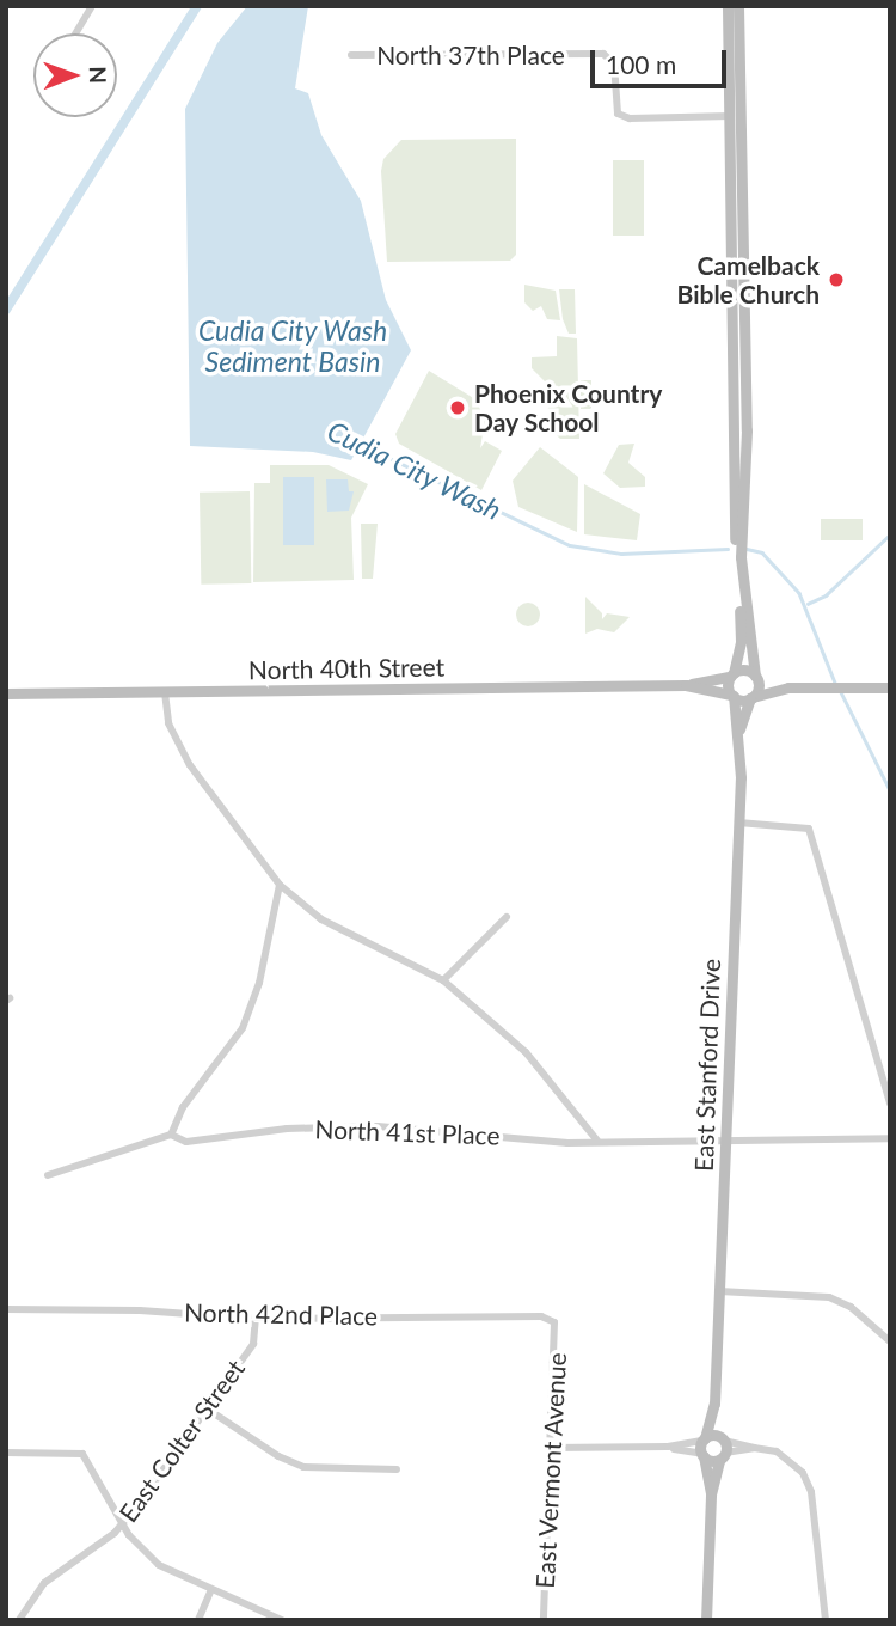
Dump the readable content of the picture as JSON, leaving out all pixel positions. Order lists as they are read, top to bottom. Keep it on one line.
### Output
{"streets":{"street":["North 37th Place","North 40th Street","East Stanford Drive","North 41st Place","North 42nd Place","East Colter Street","East Vermont Avenue"]},"crossings":[["North 40th Street","East Stanford Drive"],["East Stanford Drive","North 41st Place"],["North 42nd Place","East Colter Street"],["North 42nd Place","East Vermont Avenue"]],"water":["Cudia City Wash Sediment Basin","Cudia City Wash"],"places":["Camelback Bible Church","Phoenix Country Day School"],"scale_bar":"100 m","north":"right"}
